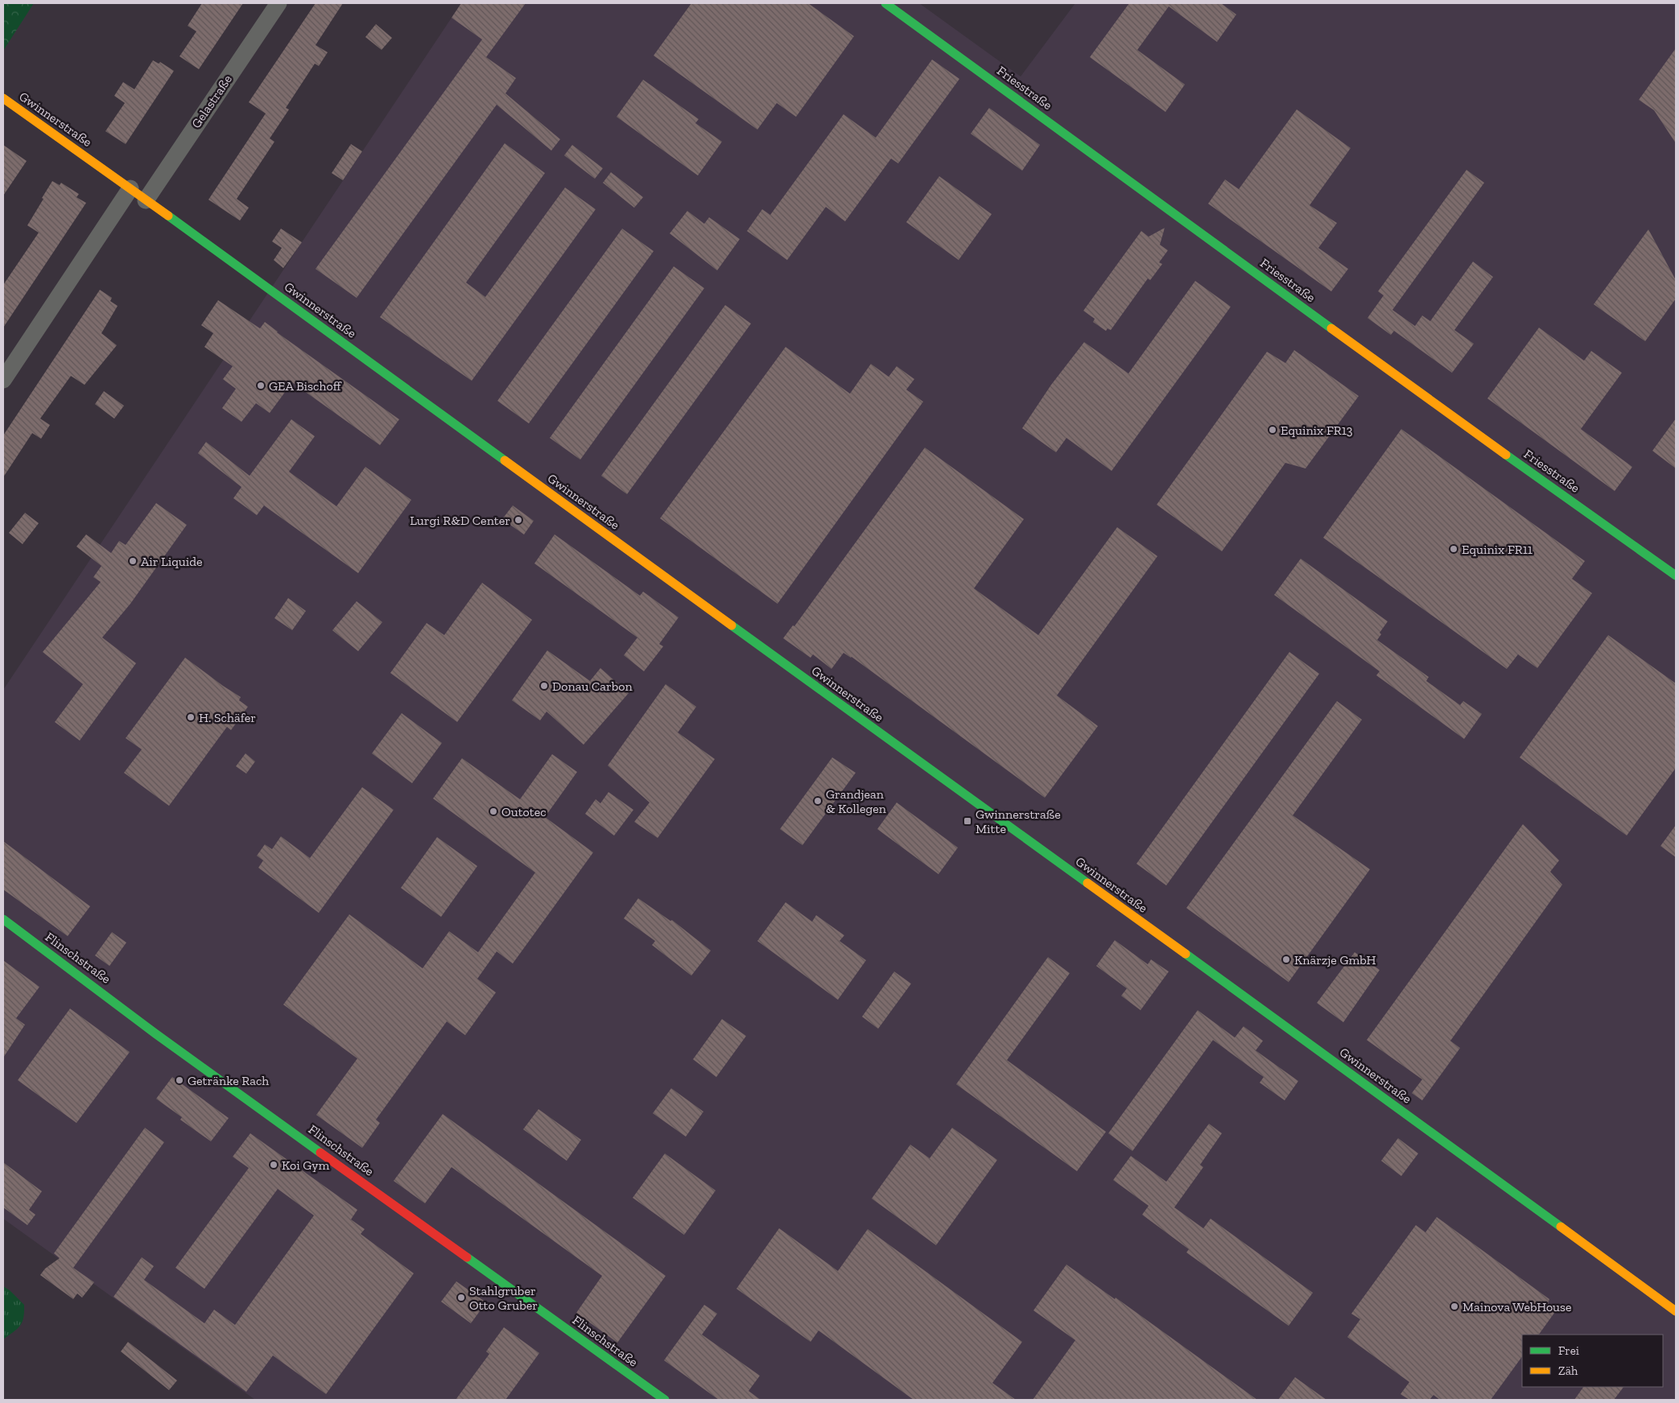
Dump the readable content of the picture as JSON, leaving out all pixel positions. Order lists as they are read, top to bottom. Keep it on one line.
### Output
{"streets":{"street":["Friesstraße","Gelastraße","Gwinnerstraße","Flinschstraße"]},"crossings":[["Gelastraße","Gwinnerstraße"]],"places":{"other":["GEA Bischoff","Equinix FR13","Lurgi R&D Center","Equinix FR11","Air Liquide","Donau Carbon","H. Schäfer","Grandjean & Kollegen","Outotec","Knärzje GmbH","Getränke Rach","Koi Gym","Stahlgruber Otto Gruber","Mainova WebHouse"],"transit":["Gwinnerstraße Mitte"]},"legend":["Frei","Zäh"]}
